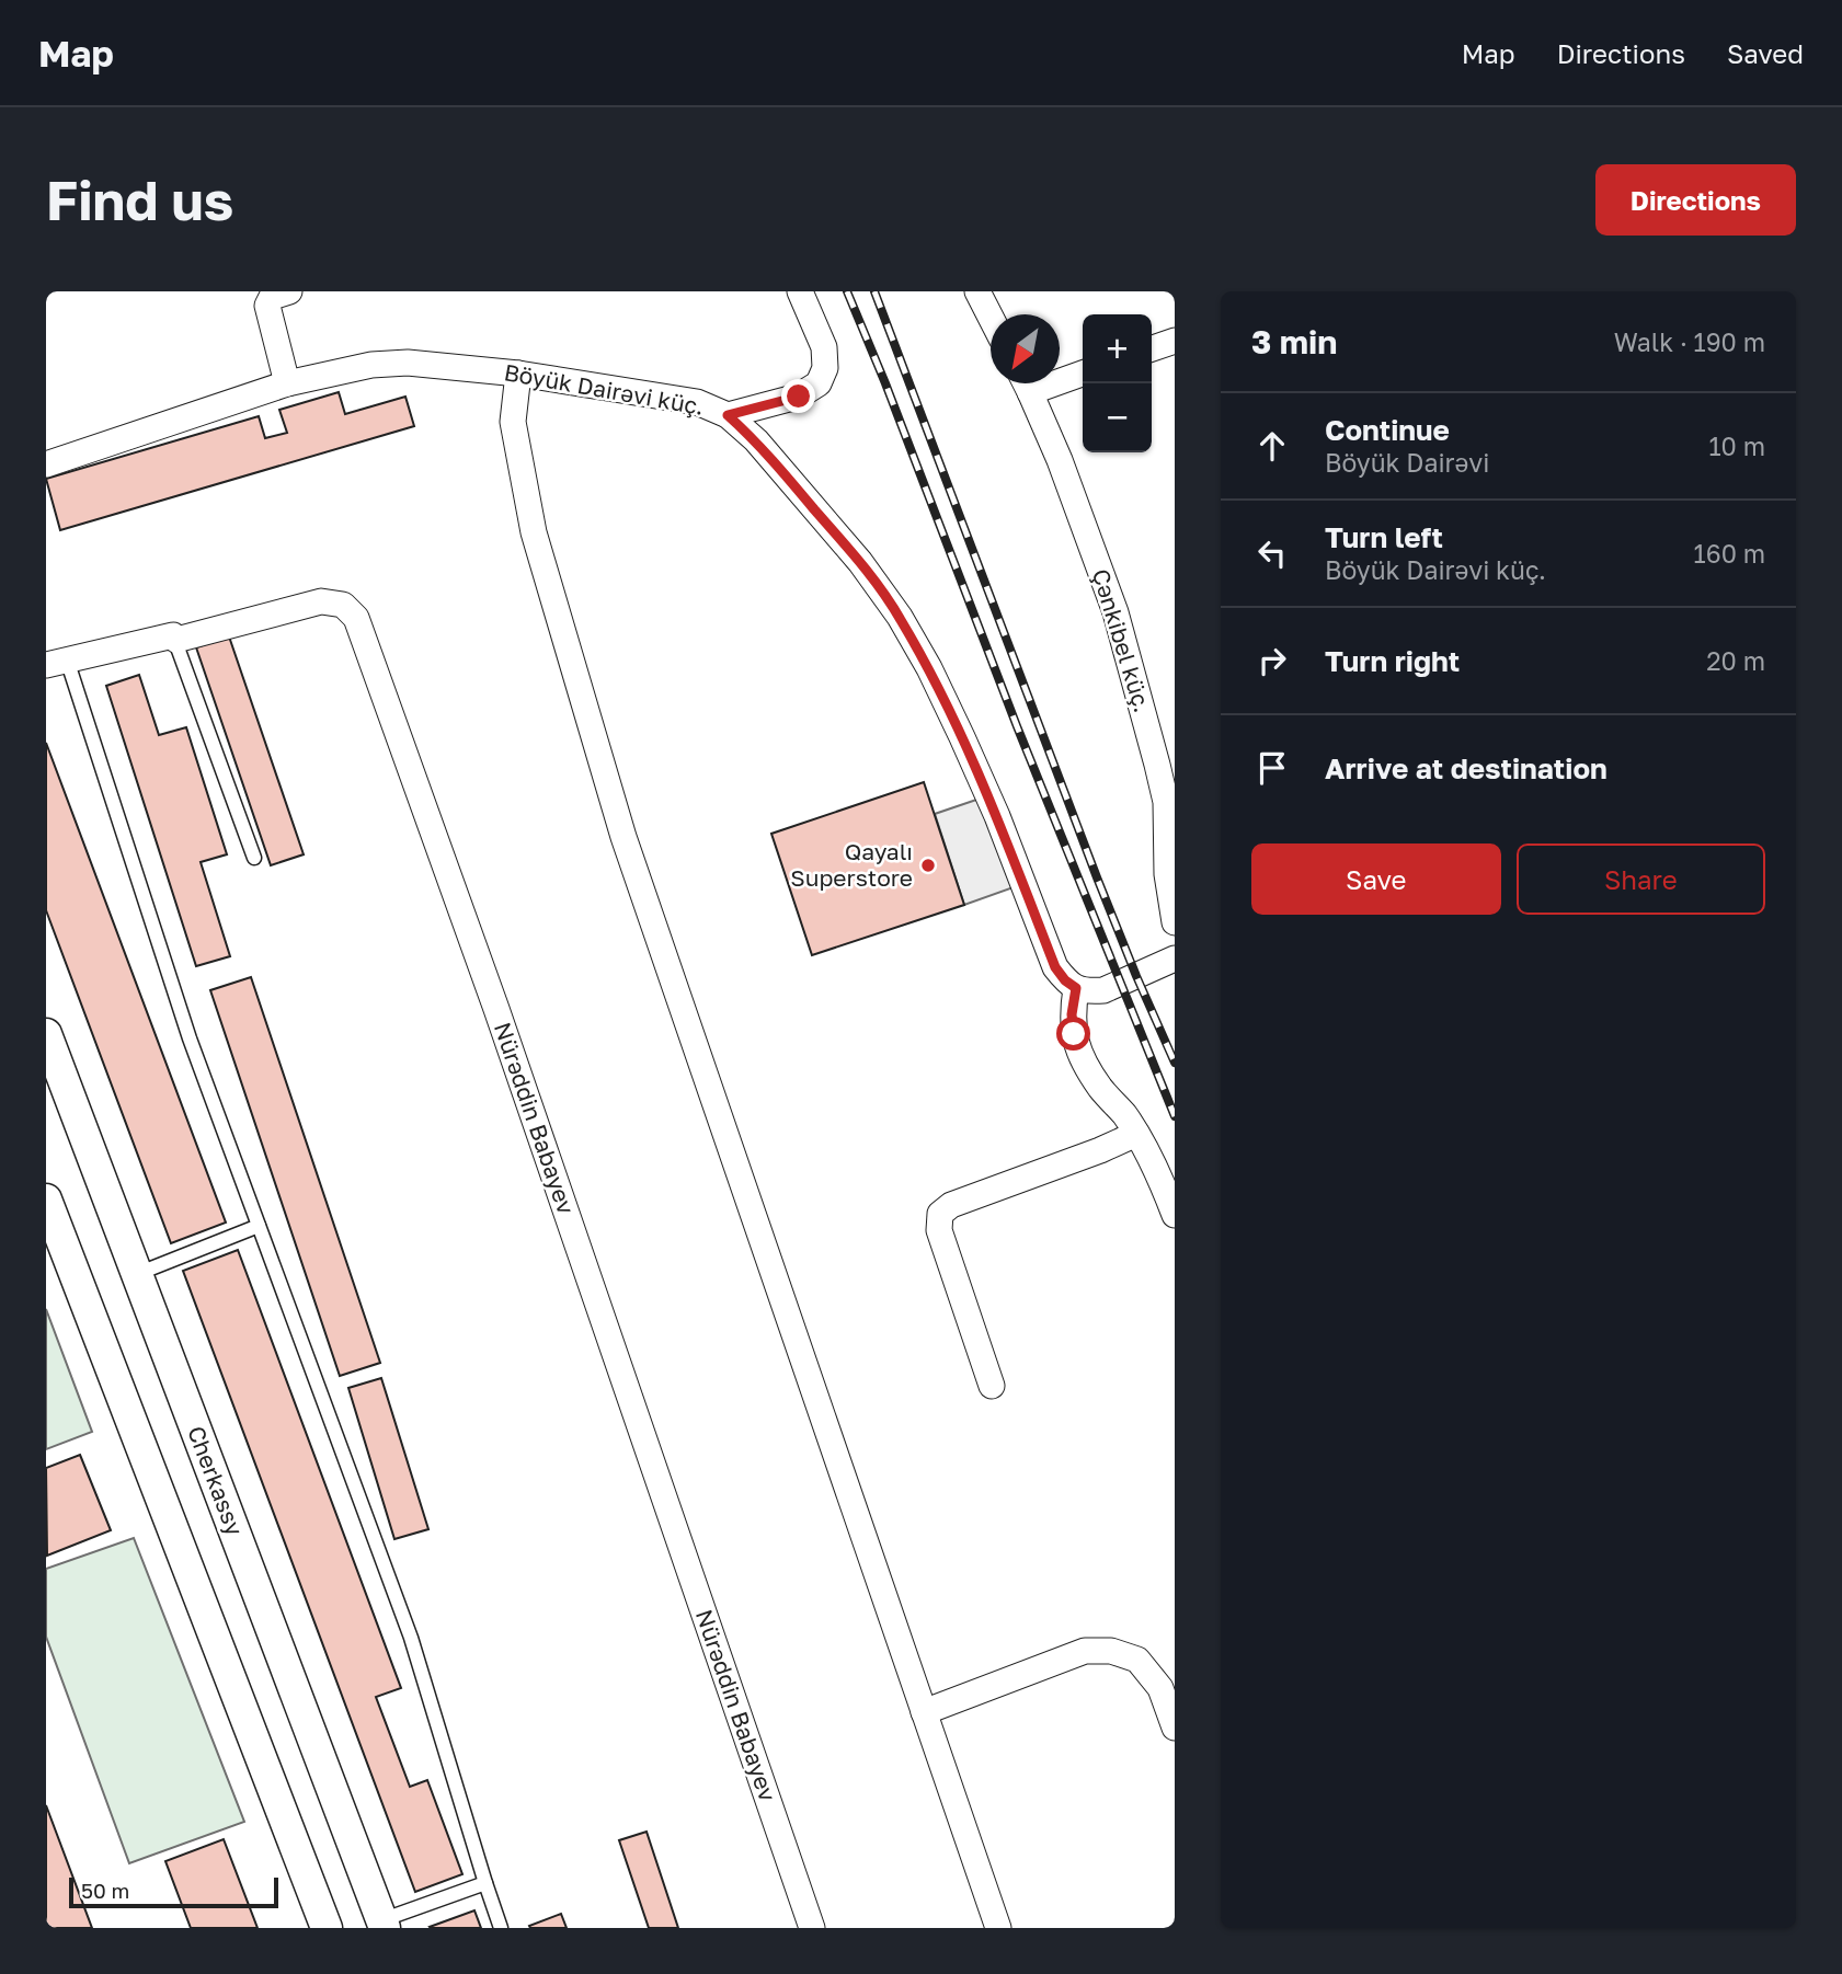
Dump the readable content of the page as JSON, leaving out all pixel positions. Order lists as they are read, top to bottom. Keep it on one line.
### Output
{"streets":{"street":["Böyük Dairəvi küç.","Çənkibel küç.","Nürəddin Babayev","Cherkassy"]},"places":["Qayalı Superstore"],"scale_bar":"50 m","north":"bottom left","page":{"header":"Map","nav":["Map","Directions","Saved"],"buttons":["Directions",["Save","Share"]],"title":"Find us","heading":["3 min","Walk · 190 m"],"map_buttons":["+","−"],"list":[["Continue","Böyük Dairəvi","10 m"],["Turn left","Böyük Dairəvi küç.","160 m"],["Turn right","20 m"],"Arrive at destination"],"scale":"50 m"}}
